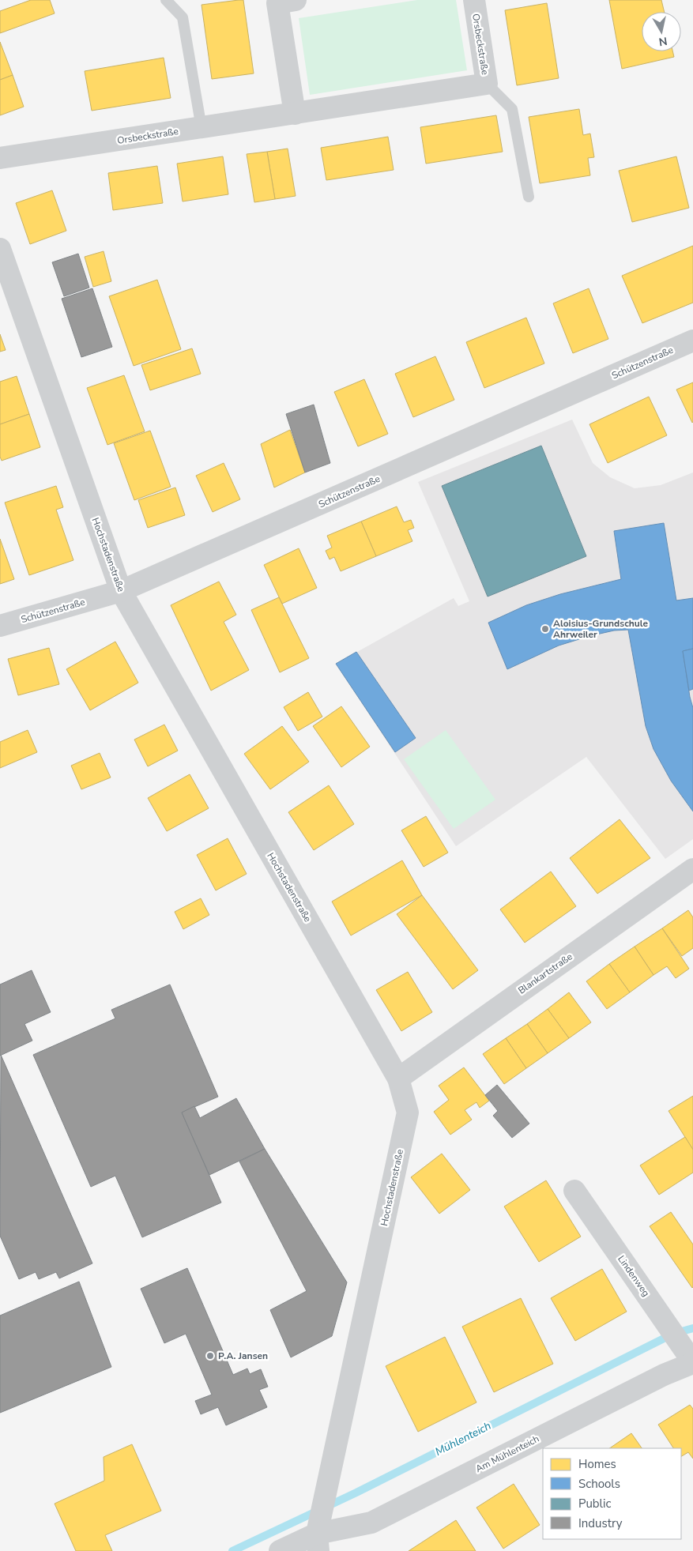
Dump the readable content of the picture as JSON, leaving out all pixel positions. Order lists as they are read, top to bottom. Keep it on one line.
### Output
{"streets":{"street":["Orsbeckstraße","Schützenstraße","Hochstadenstraße","Blankartstraße","Lindenweg","Am Mühlenteich"]},"crossings":[["Schützenstraße","Hochstadenstraße"],["Hochstadenstraße","Blankartstraße"],["Hochstadenstraße","Am Mühlenteich"],["Lindenweg","Am Mühlenteich"]],"water":["Mühlenteich"],"places":["Aloisius-Grundschule Ahrweiler","P.A. Jansen"],"legend":["Homes","Schools","Public","Industry"],"north":"bottom"}
